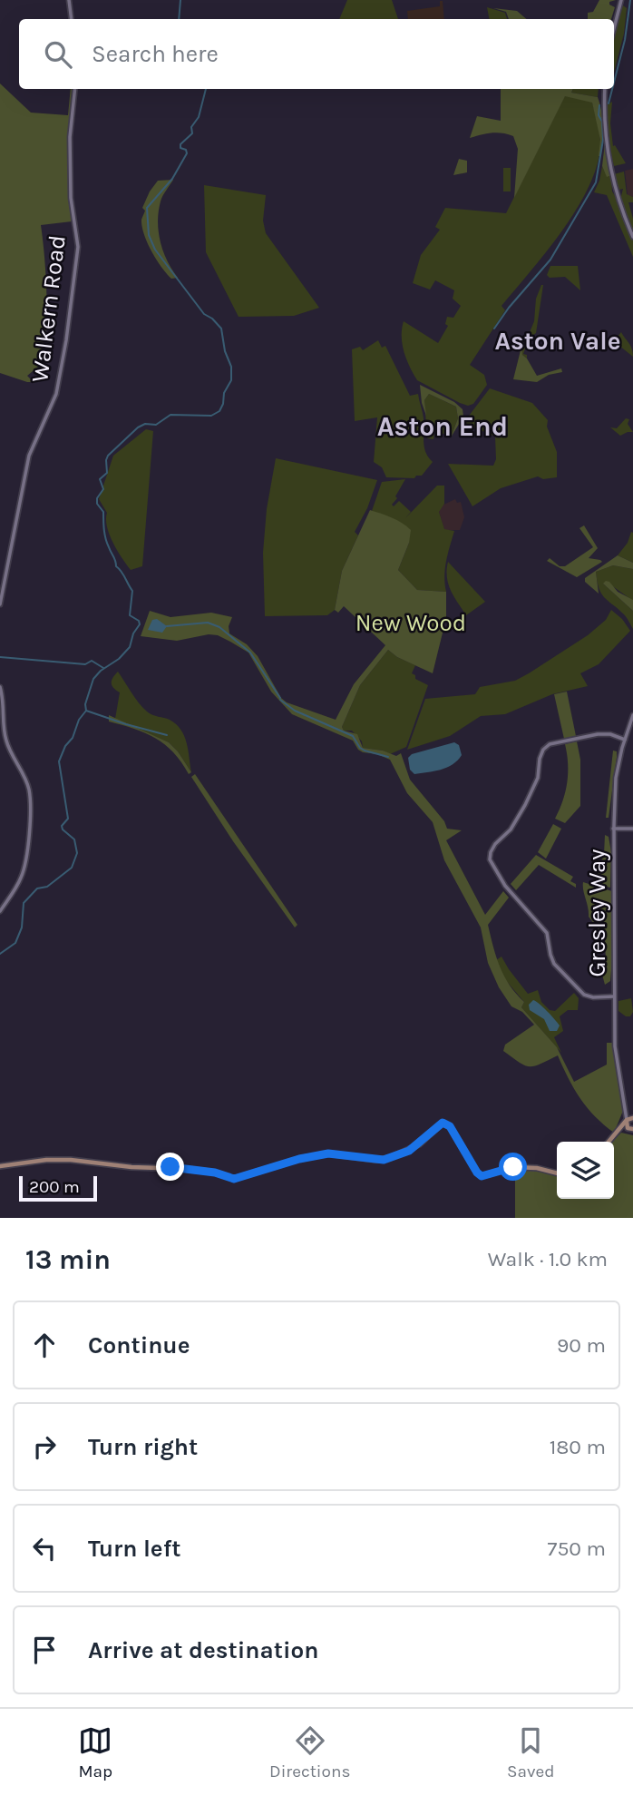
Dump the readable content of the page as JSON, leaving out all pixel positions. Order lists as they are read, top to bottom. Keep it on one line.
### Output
{"streets":{"street":["Walkern Road","Gresley Way"]},"districts":["Aston Vale","Aston End"],"parks":["New Wood"],"scale_bar":"200 m","page":{"search":"Search here","scale":"200 m","heading":["13 min","Walk · 1.0 km"],"list":[["Continue","90 m"],["Turn right","180 m"],["Turn left","750 m"],"Arrive at destination"],"nav":["Map","Directions","Saved"]}}
